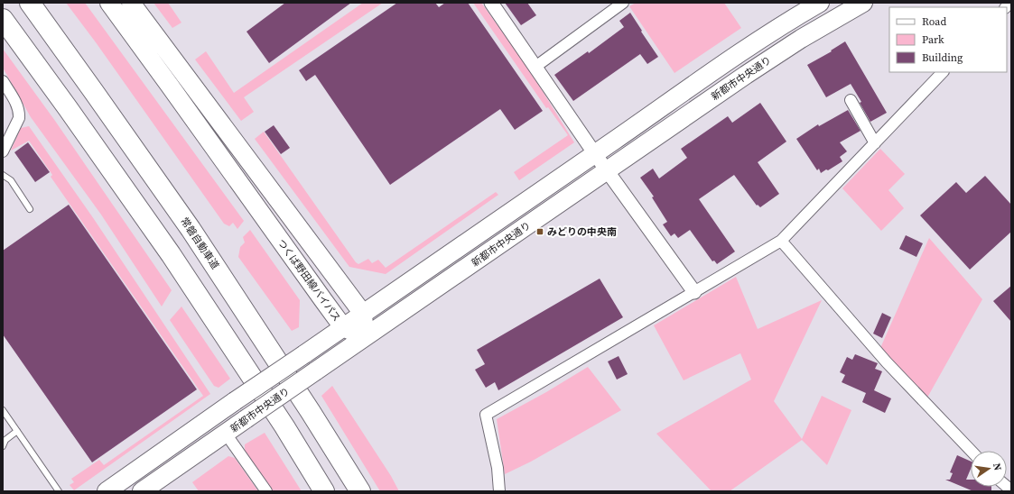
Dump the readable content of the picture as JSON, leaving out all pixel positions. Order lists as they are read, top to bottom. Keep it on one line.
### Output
{"streets":{"highway":["常磐自動車道"],"main road":["新都市中央通り","つくば野田線バイパス"]},"crossings":[["新都市中央通り","つくば野田線バイパス"]],"places":{"transit":["みどりの中央南"]},"legend":["Road","Park","Building"],"north":"right"}
